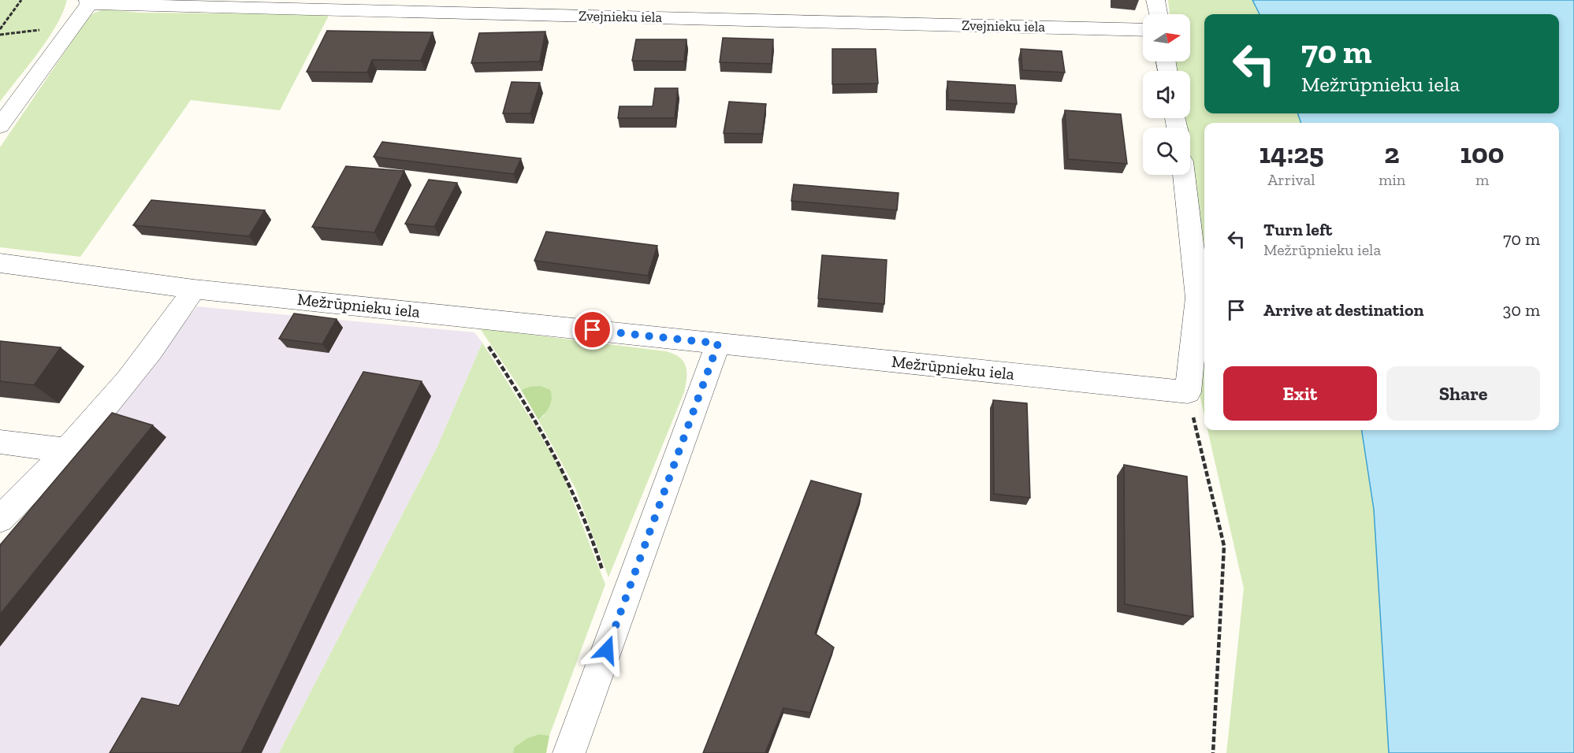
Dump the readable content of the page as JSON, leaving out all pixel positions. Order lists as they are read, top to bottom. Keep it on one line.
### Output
{"streets":{"street":["Zvejnieku iela","Mežrūpnieku iela"]},"north":"right","page":{"turn":["70 m","Mežrūpnieku iela"],"eta":["14:25","Arrival","2","min","100","m"],"list":[{"name":"Turn left","note":"Mežrūpnieku iela","value":"70 m"},{"name":"Arrive at destination","value":"30 m"}],"buttons":["Exit","Share"]}}
